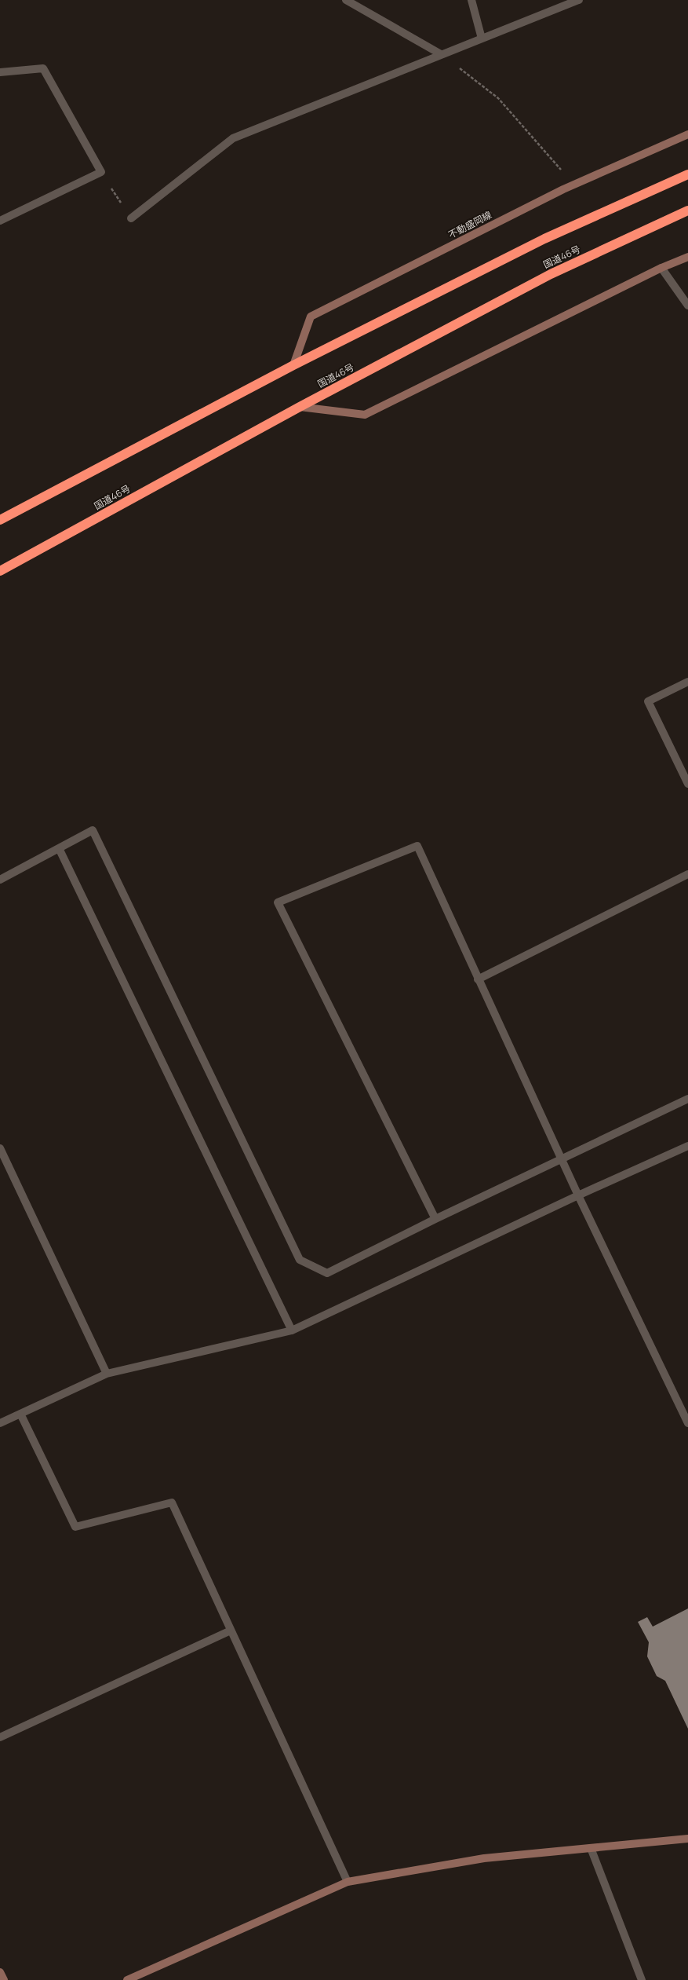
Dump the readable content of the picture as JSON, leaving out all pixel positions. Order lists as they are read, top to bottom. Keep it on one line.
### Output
{"streets":{"highway":["国道46号"],"main road":["不動盛岡線"]}}
